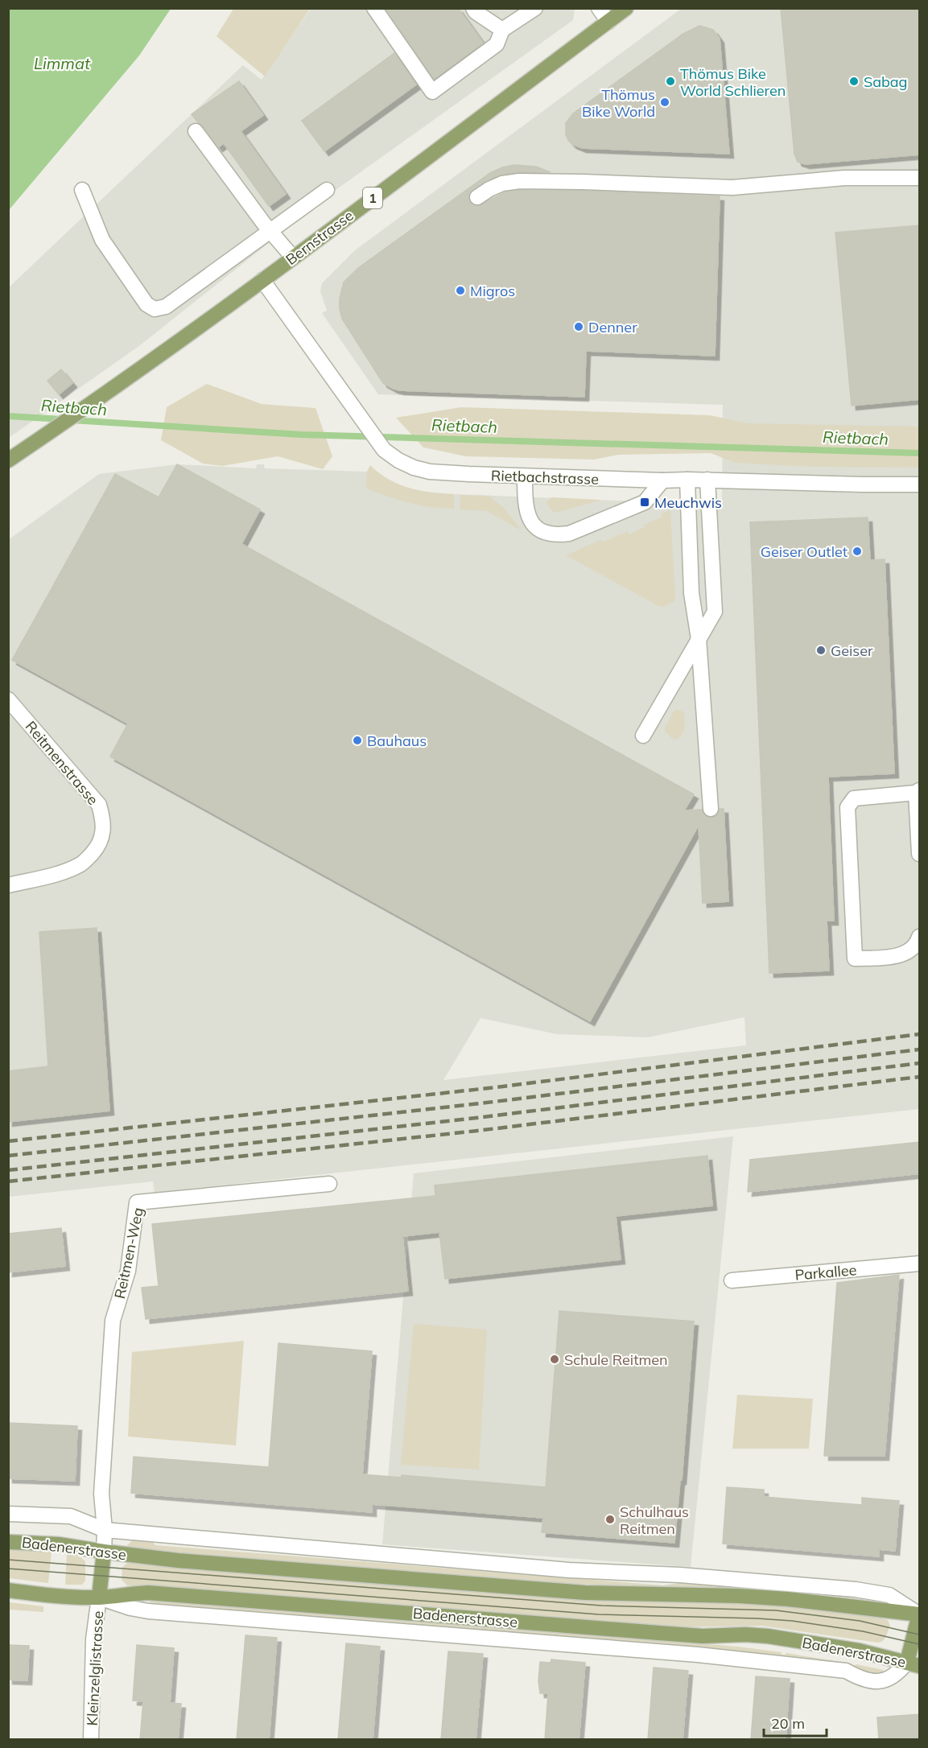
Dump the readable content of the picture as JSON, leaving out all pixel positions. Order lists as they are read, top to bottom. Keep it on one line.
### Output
{"streets":{"main road":["1","Bernstrasse","Badenerstrasse"],"street":["Rietbachstrasse","Reitmenstrasse","Reitmen-Weg","Parkallee","Kleinzelglistrasse"]},"crossings":[["Bernstrasse","Rietbachstrasse"],["Reitmen-Weg","Badenerstrasse"],["Badenerstrasse","Kleinzelglistrasse"]],"water":["Limmat","Rietbach"],"places":{"other":["Thömus Bike World Schlieren","Sabag","Thömus Bike World","Migros","Denner","Geiser Outlet","Geiser","Bauhaus","Schule Reitmen","Schulhaus Reitmen"],"transit":["Meuchwis"]},"scale_bar":"20 m"}
